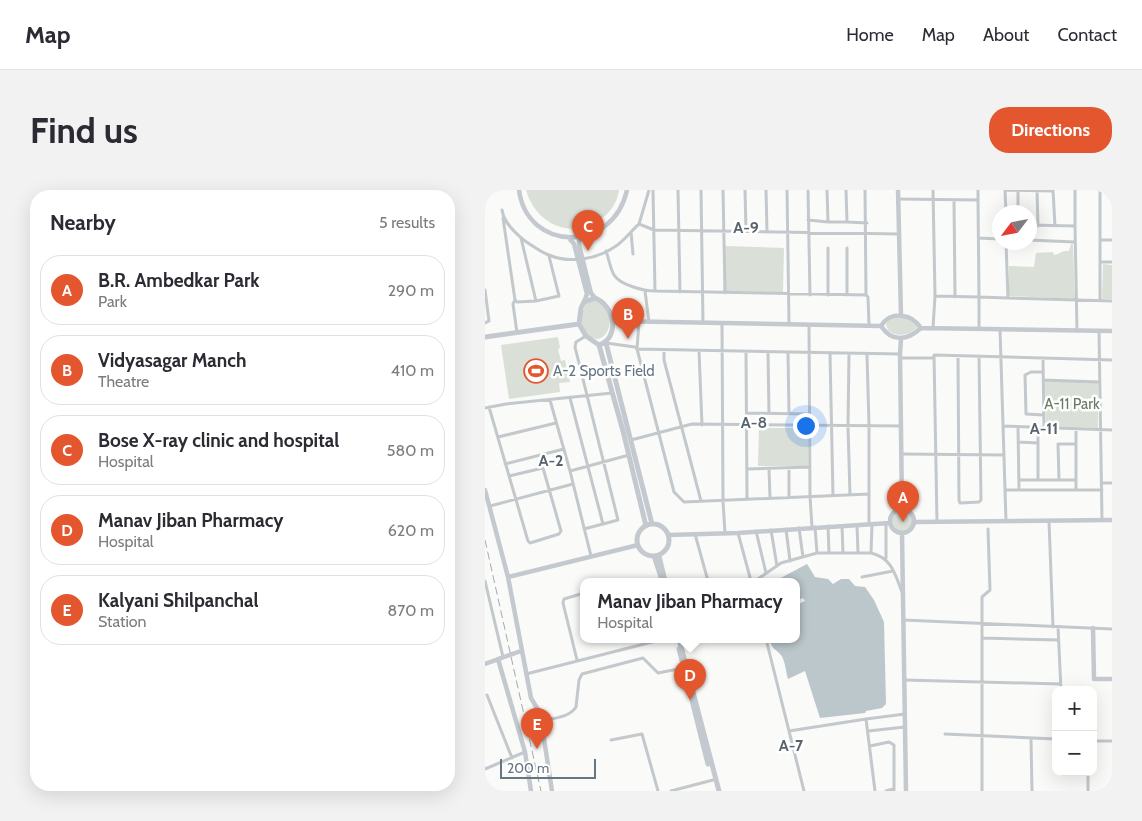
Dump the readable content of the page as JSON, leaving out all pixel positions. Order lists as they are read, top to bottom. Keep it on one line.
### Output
{"districts":["A-9","A-8","A-11","A-2","A-7"],"parks":["A-11 Park"],"places":{"sports":["A-2 Sports Field"]},"scale_bar":"200 m","north":"bottom left","page":{"header":"Map","nav":["Home","Map","About","Contact"],"buttons":"Directions","title":"Find us","heading":["Nearby","5 results"],"pins":["C","B","A","D","E"],"list":[{"mark":"A","name":"B.R. Ambedkar Park","note":"Park","value":"290 m"},{"mark":"B","name":"Vidyasagar Manch","note":"Theatre","value":"410 m"},{"mark":"C","name":"Bose X-ray clinic and hospital","note":"Hospital","value":"580 m"},{"mark":"D","name":"Manav Jiban Pharmacy","note":"Hospital","value":"620 m"},{"mark":"E","name":"Kalyani Shilpanchal","note":"Station","value":"870 m"}],"popup":["Manav Jiban Pharmacy","Hospital"],"map_buttons":["+","−"],"scale":"200 m"}}
